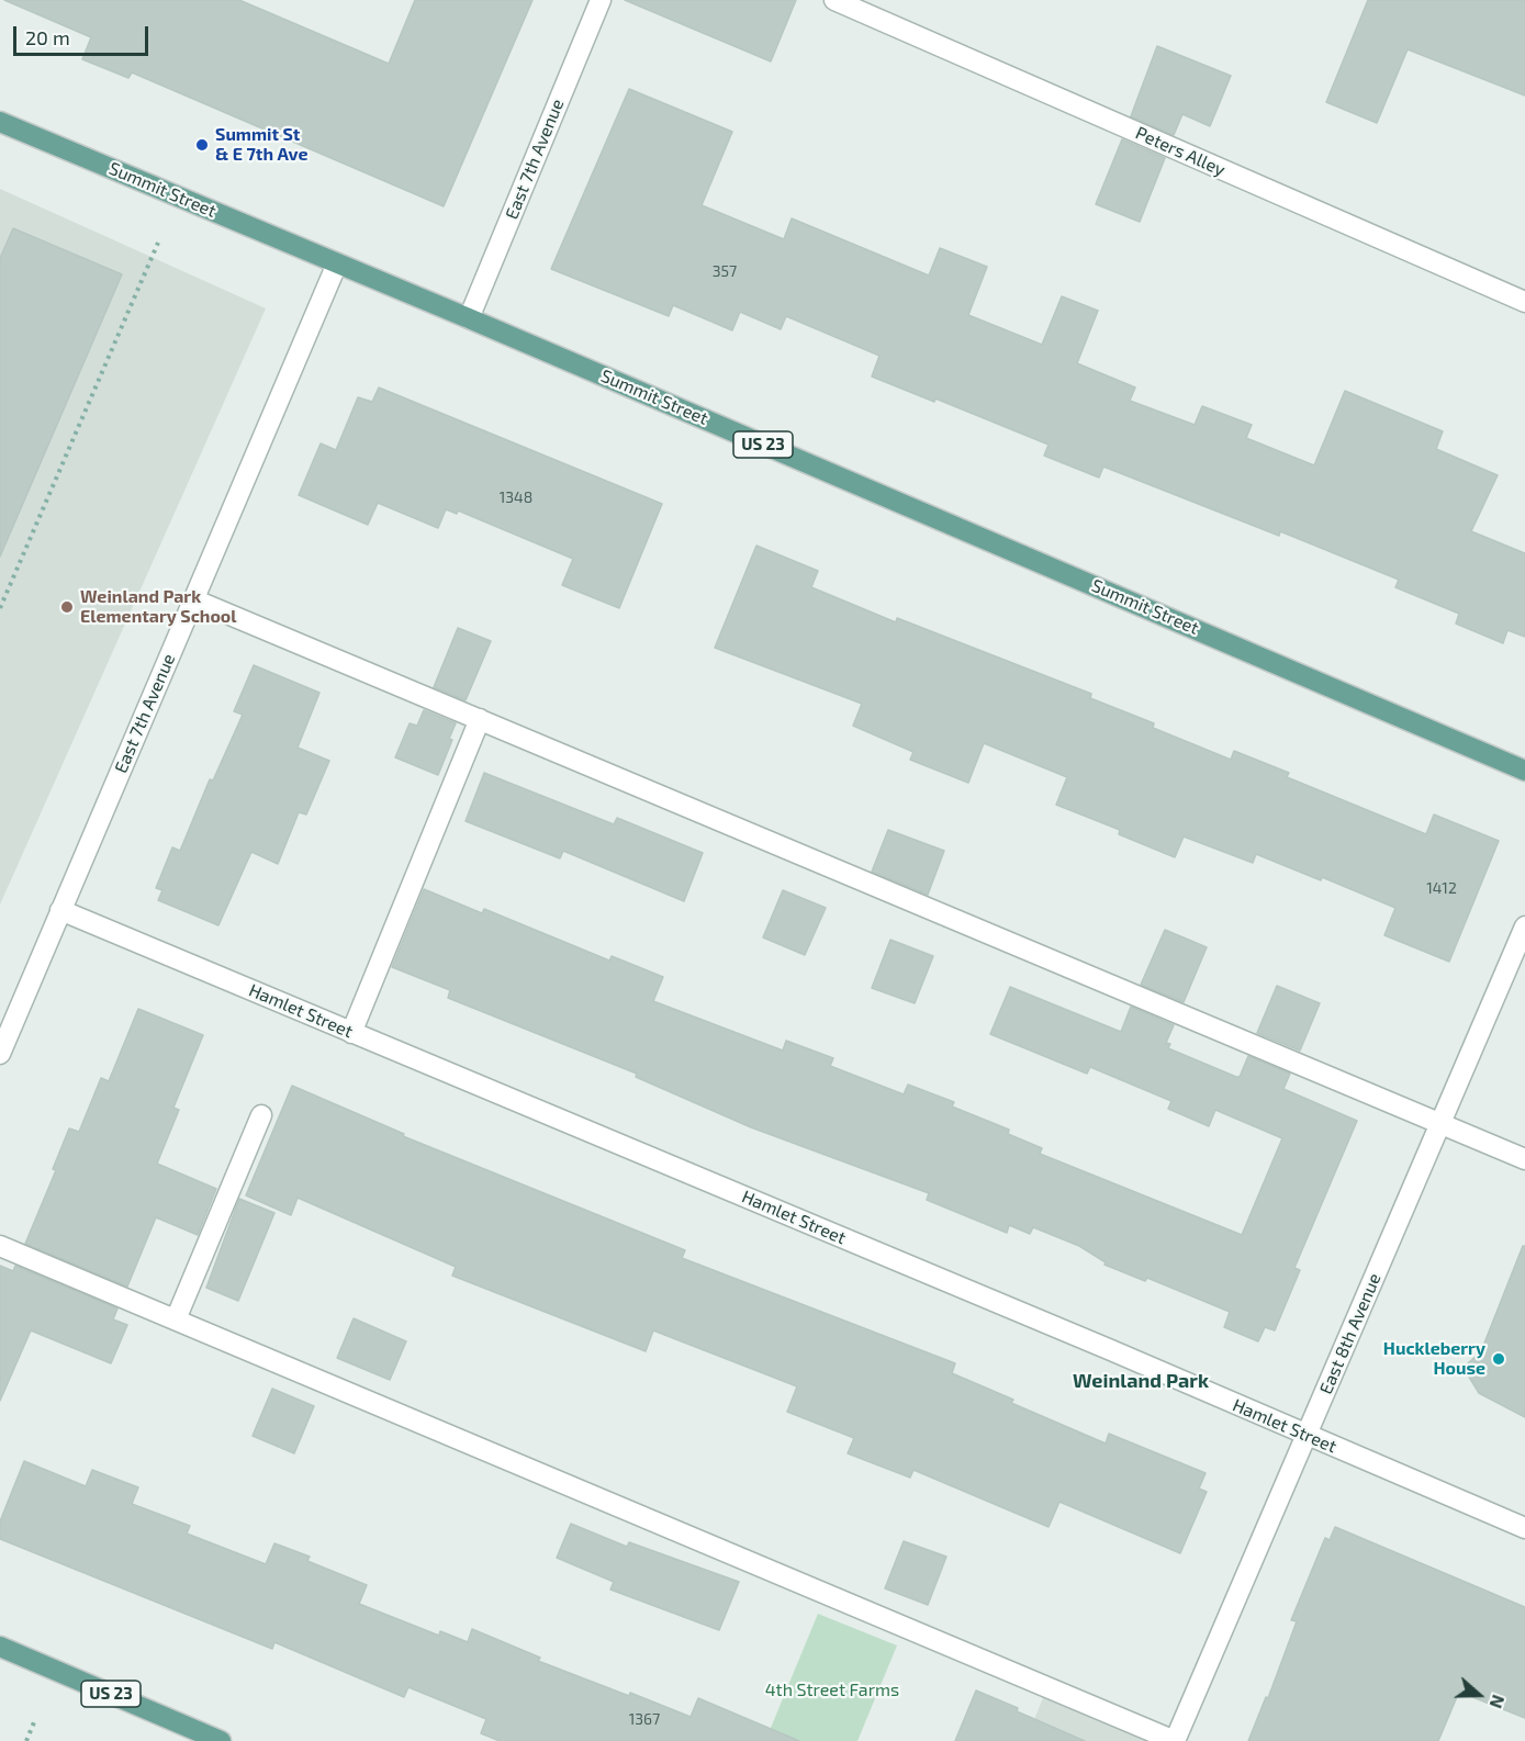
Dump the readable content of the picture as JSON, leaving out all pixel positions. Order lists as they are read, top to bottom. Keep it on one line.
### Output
{"streets":{"main road":["Summit Street","US 23"],"street":["Peters Alley","East 7th Avenue","Hamlet Street","East 8th Avenue"]},"crossings":[["East 7th Avenue","Summit Street"],["East 7th Avenue","Hamlet Street"],["Hamlet Street","East 8th Avenue"]],"districts":["Weinland Park"],"parks":["4th Street Farms"],"places":["Summit St & E 7th Ave","Weinland Park Elementary School","Huckleberry House"],"house_numbers":["357","1348","1412","1367"],"scale_bar":"20 m","north":"right"}
